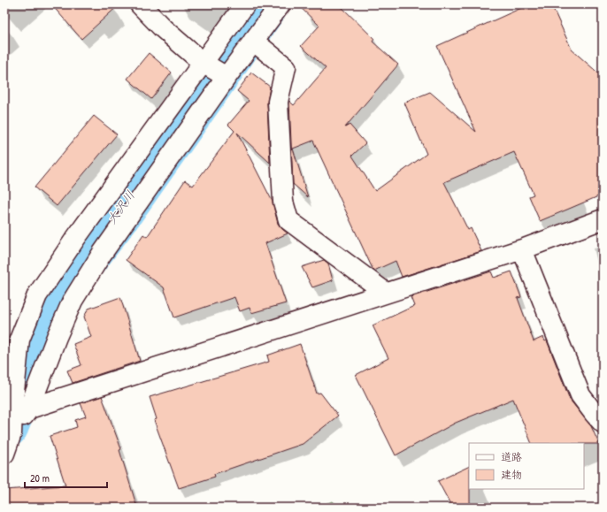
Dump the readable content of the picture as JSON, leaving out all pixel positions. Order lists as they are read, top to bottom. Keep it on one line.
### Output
{"water":["大沢川"],"legend":["道路","建物"],"scale_bar":"20 m"}
